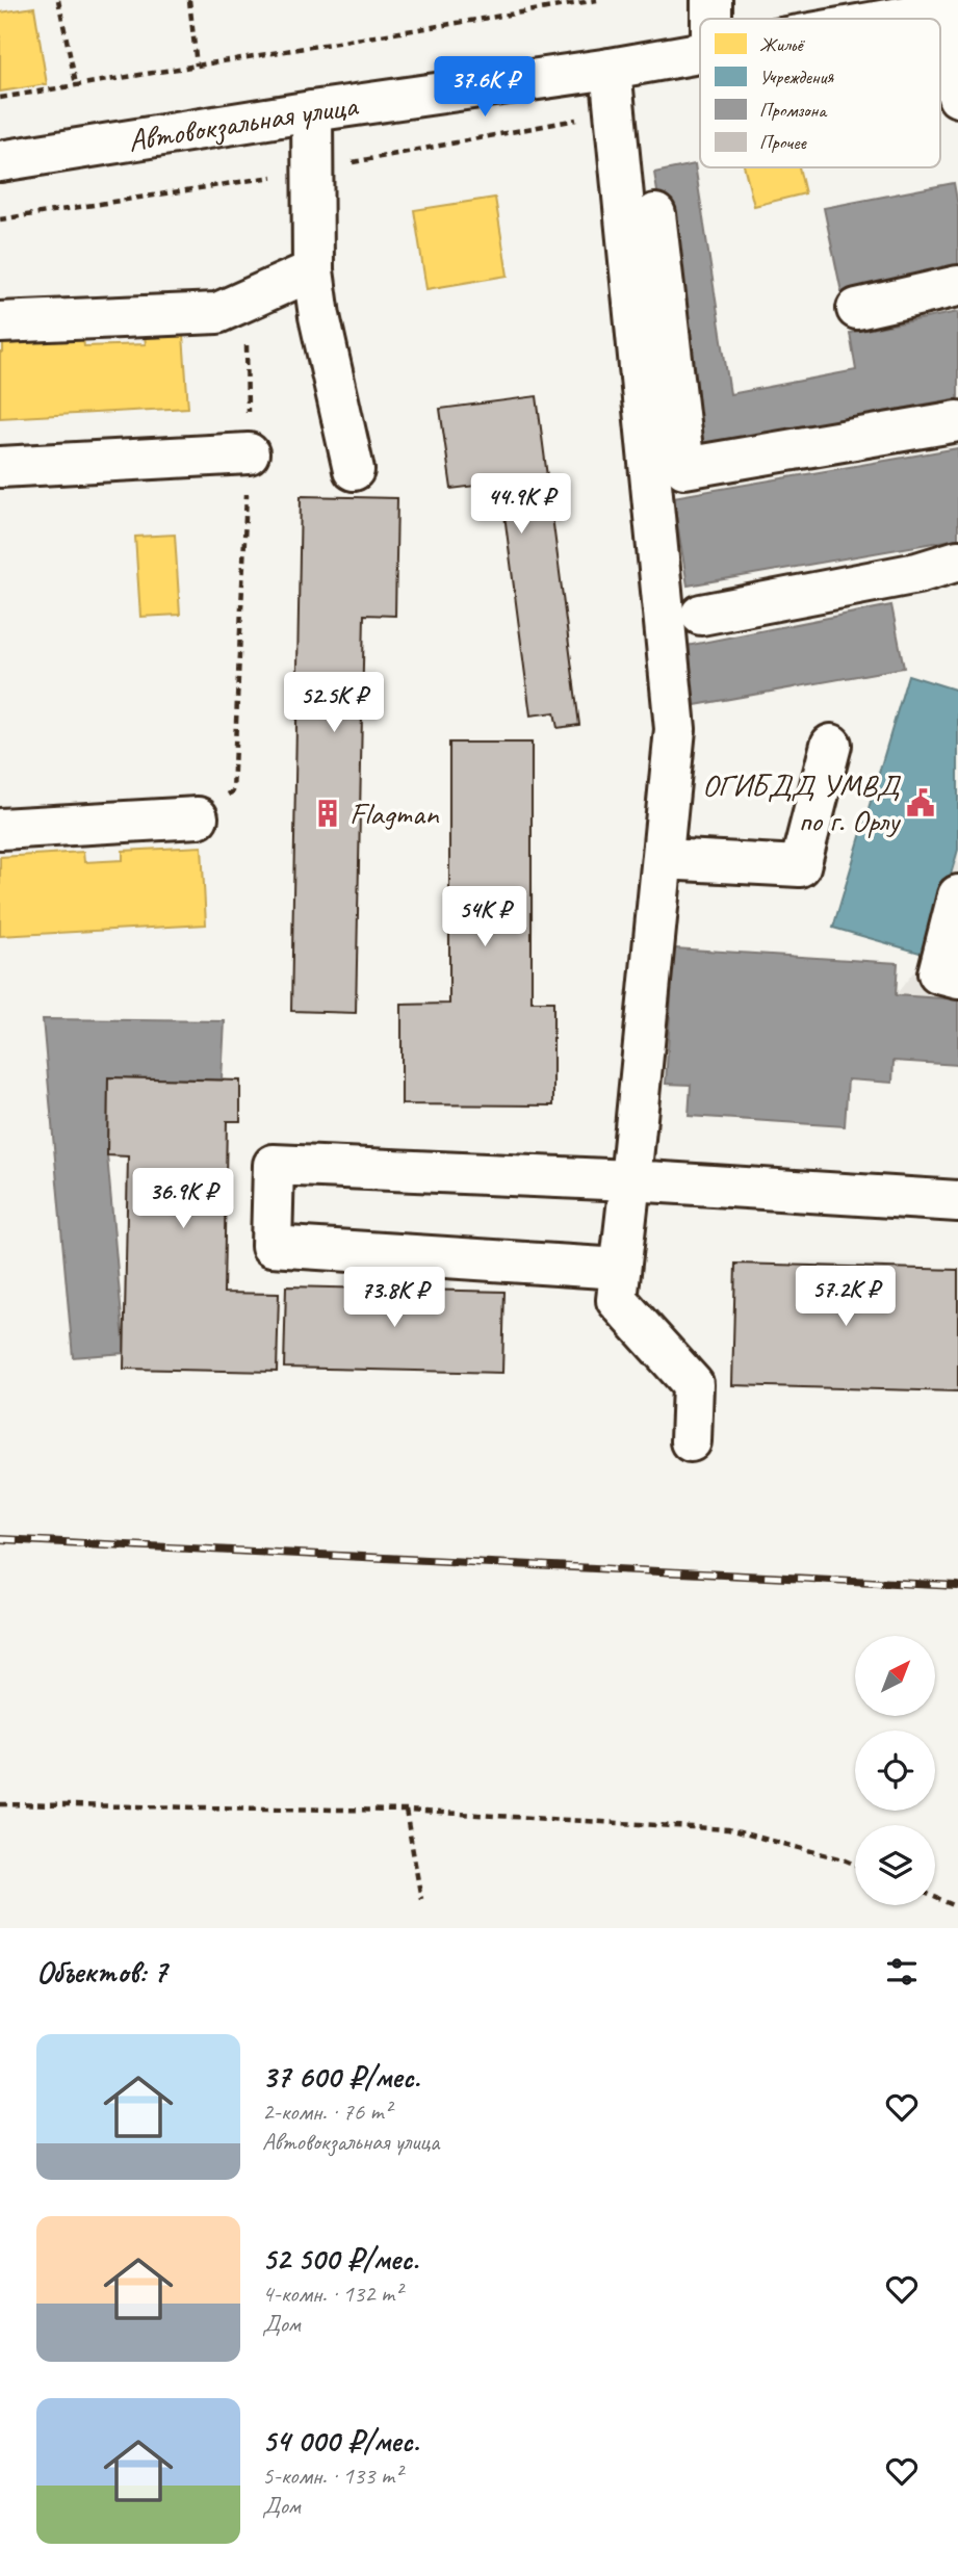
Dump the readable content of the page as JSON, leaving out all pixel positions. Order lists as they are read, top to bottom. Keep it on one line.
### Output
{"streets":{"street":["Автовокзальная улица"]},"places":{"public building":["ОГИБДД УМВД по г. Орлу"],"building":["Flagman"]},"legend":["Жильё","Учреждения","Промзона","Прочее"],"north":"top right","page":{"price":["37.6K ₽","44.9K ₽","52.5K ₽","54K ₽","36.9K ₽","57.2K ₽","73.8K ₽"],"heading":"Объектов: 7","list":[{"name":"37 600 ₽/мес.","note":"2-комн. · 76 m² · Автовокзальная улица"},{"name":"52 500 ₽/мес.","note":"4-комн. · 132 m² · Дом"},{"name":"54 000 ₽/мес.","note":"5-комн. · 133 m² · Дом"}]}}
